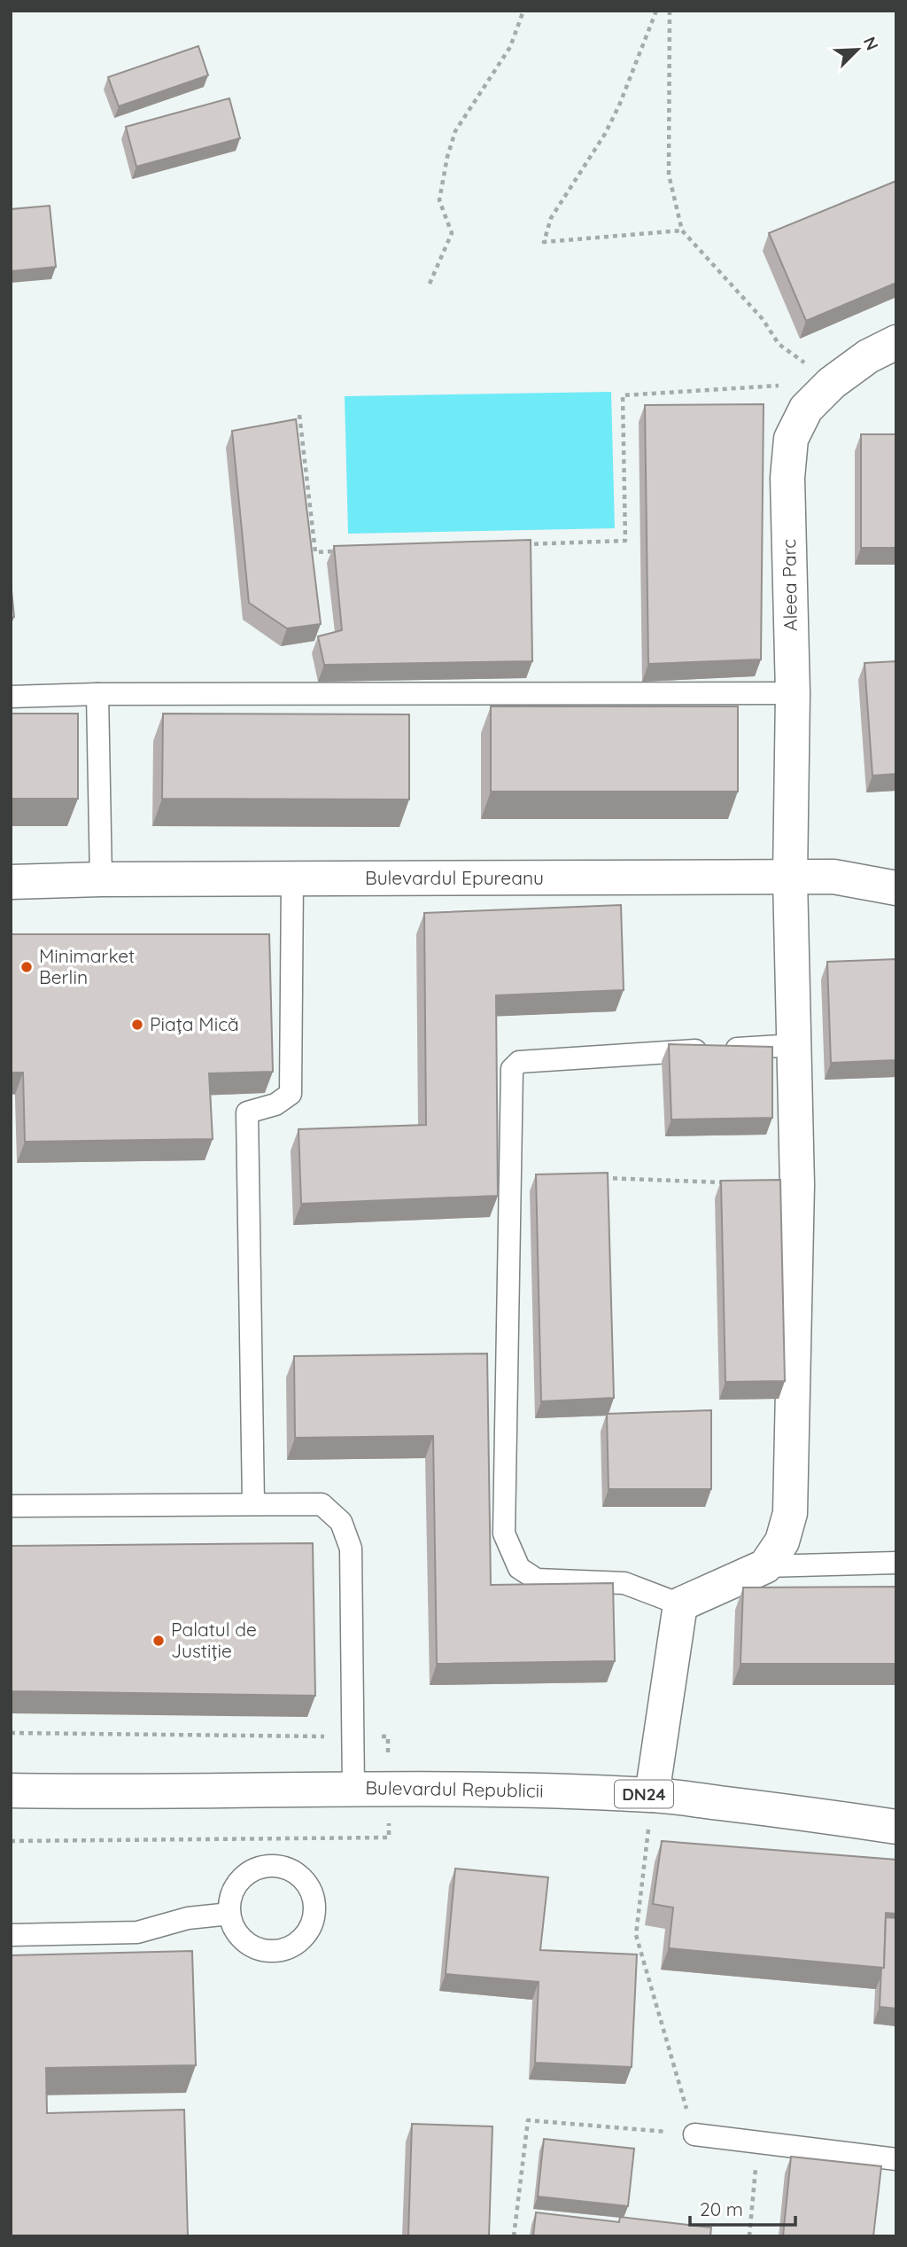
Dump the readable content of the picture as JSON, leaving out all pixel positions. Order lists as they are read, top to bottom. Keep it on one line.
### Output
{"streets":{"main road":["Aleea Parc","Bulevardul Epureanu","Bulevardul Republicii","DN24"]},"crossings":[["Aleea Parc","Bulevardul Epureanu"]],"places":["Minimarket Berlin","Piața Mică","Palatul de Justiție"],"scale_bar":"20 m","north":"top right"}
